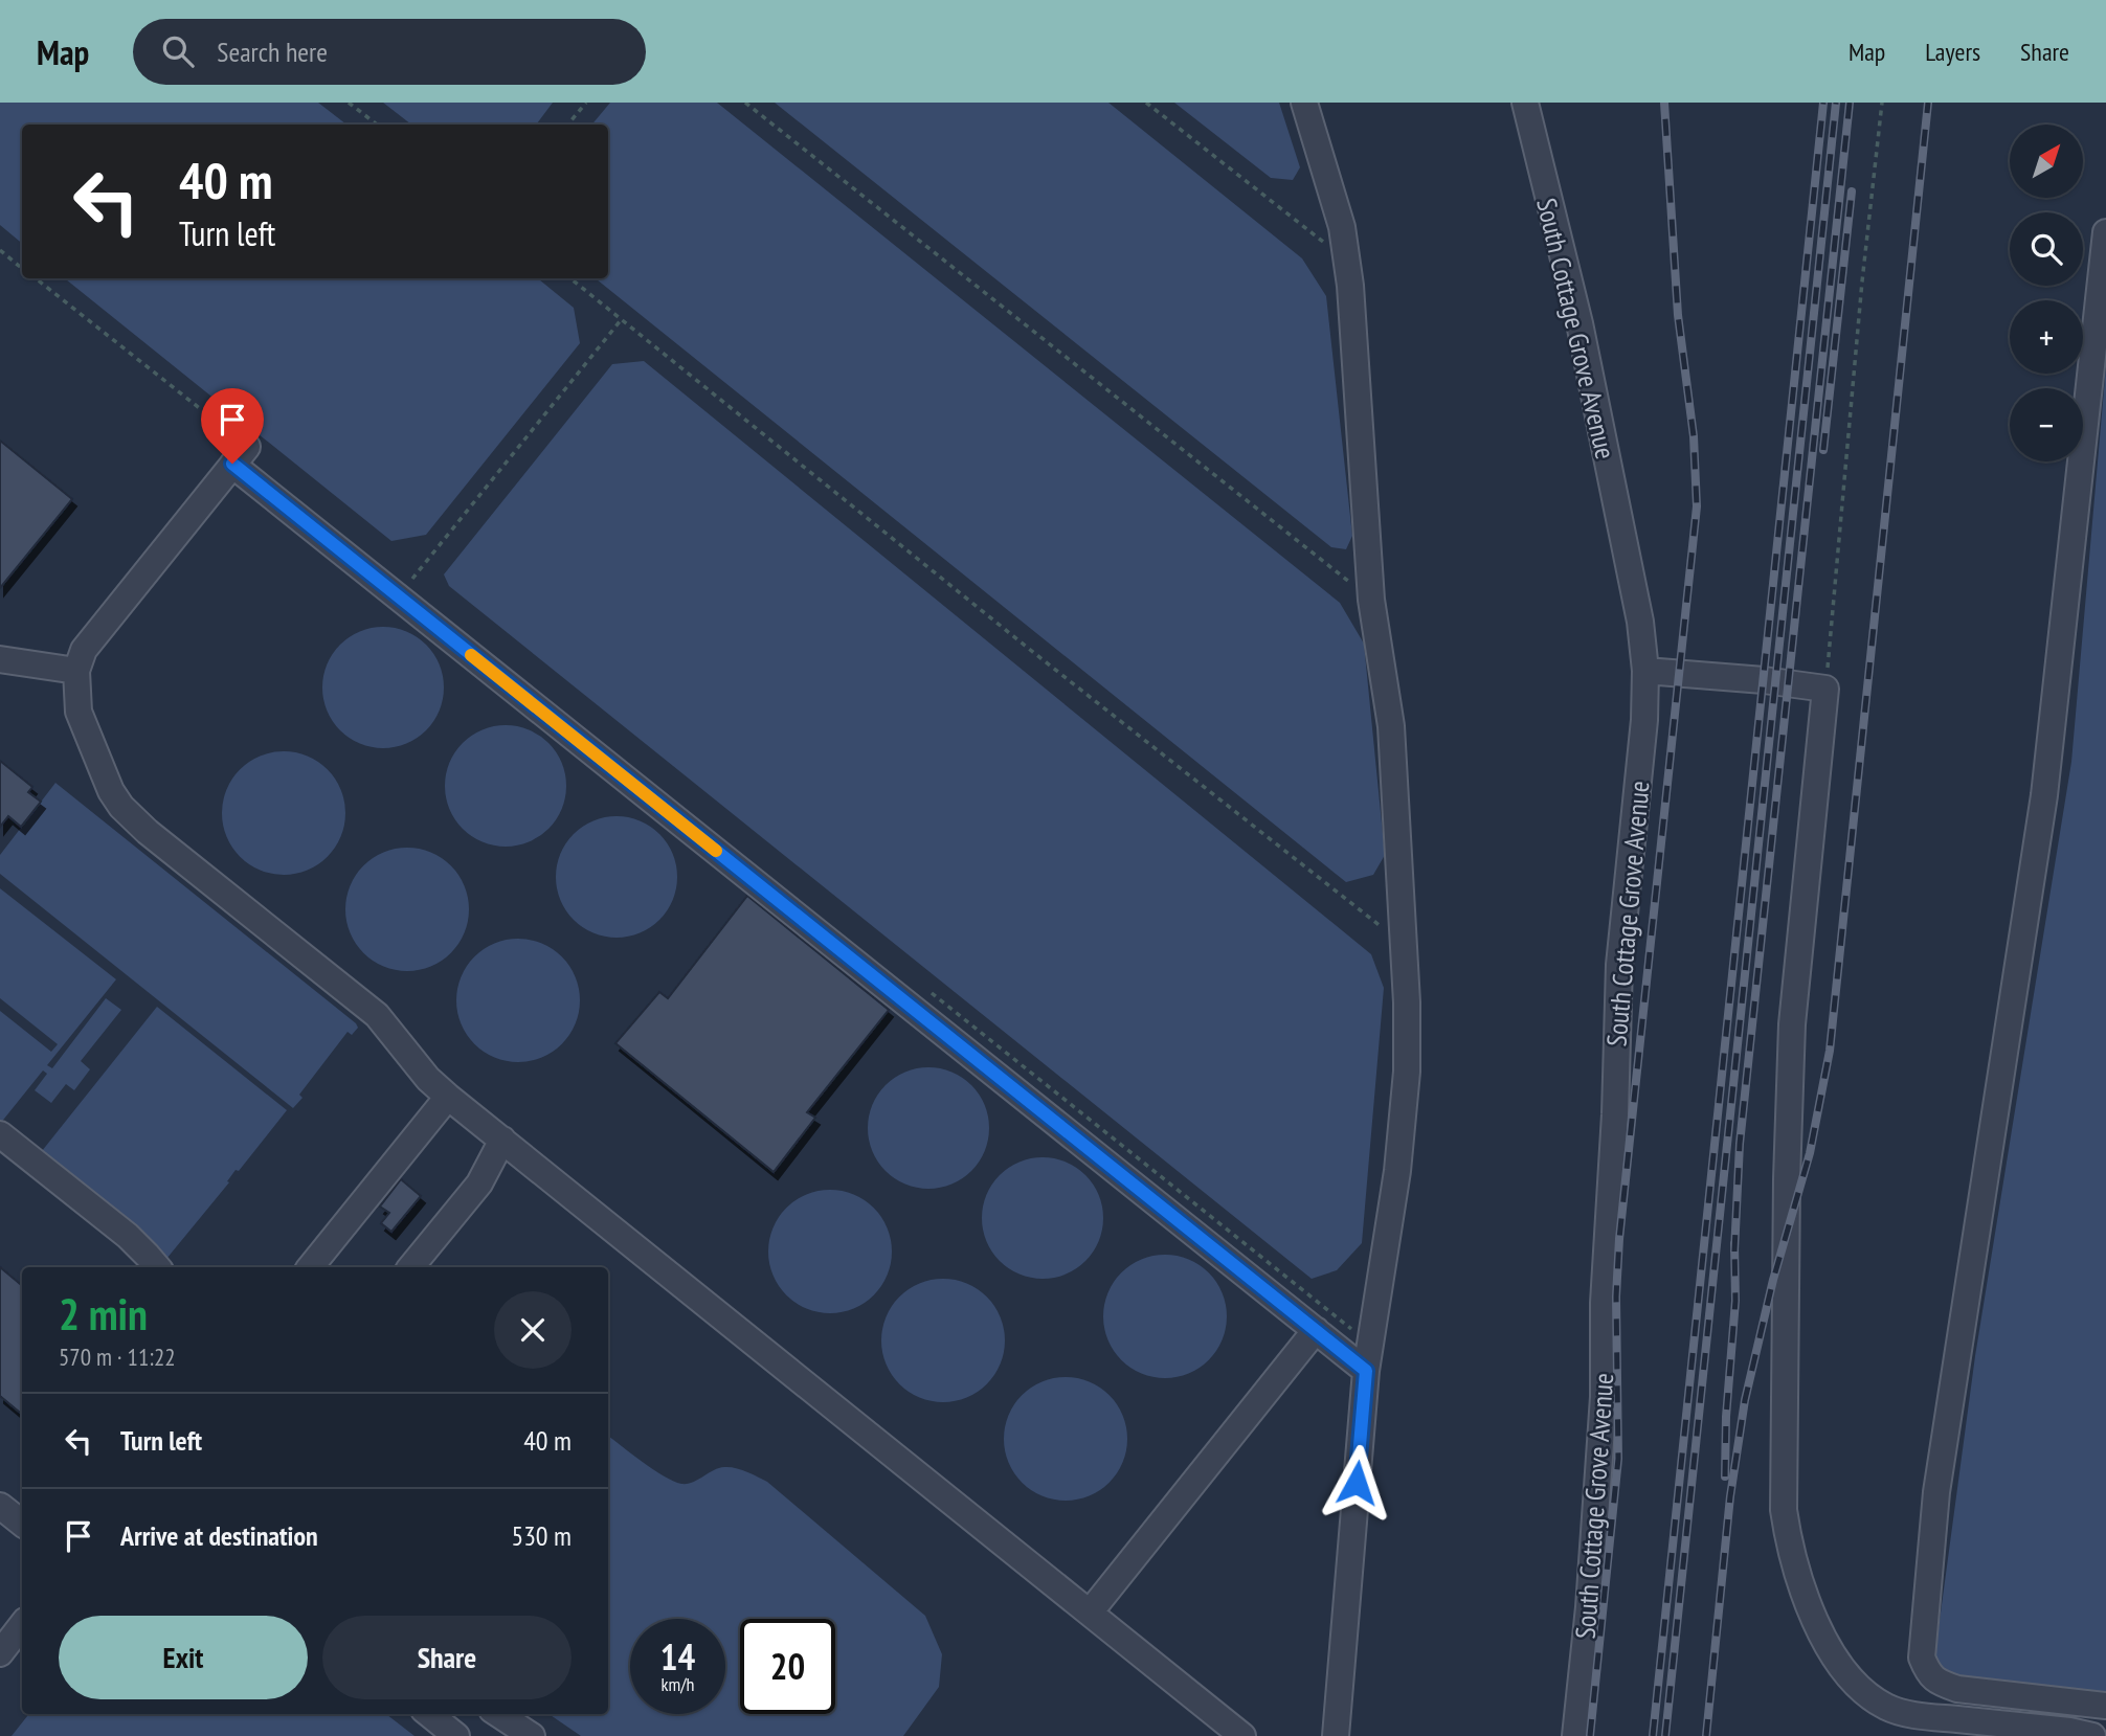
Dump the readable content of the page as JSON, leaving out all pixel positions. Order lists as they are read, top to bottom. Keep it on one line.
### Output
{"streets":{"street":["South Cottage Grove Avenue"]},"north":"top right","page":{"header":"Map","search":"Search here","nav":["Map","Layers","Share"],"map_buttons":["+","−"],"turn":["40 m","Turn left"],"heading":["2 min","570 m · 11:22"],"list":[{"name":"Turn left","value":"40 m"},{"name":"Arrive at destination","value":"530 m"}],"buttons":["Exit","Share"],"speed":"14 km/h","limit":"20"}}
